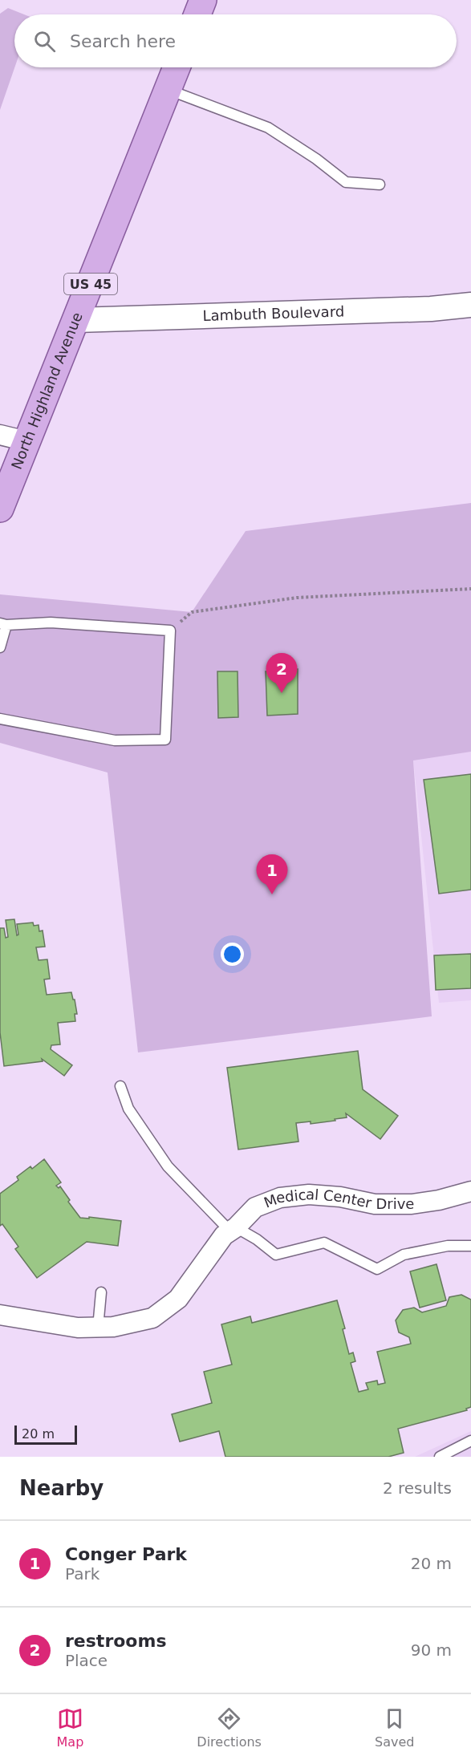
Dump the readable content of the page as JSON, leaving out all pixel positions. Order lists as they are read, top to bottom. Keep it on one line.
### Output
{"streets":{"main road":["US 45","North Highland Avenue"],"street":["Lambuth Boulevard","Medical Center Drive"]},"crossings":[["Lambuth Boulevard","North Highland Avenue"]],"scale_bar":"20 m","page":{"search":"Search here","pins":["2","1"],"scale":"20 m","heading":["Nearby","2 results"],"list":[{"mark":"1","name":"Conger Park","note":"Park","value":"20 m"},{"mark":"2","name":"restrooms","note":"Place","value":"90 m"}],"nav":["Map","Directions","Saved"]}}
